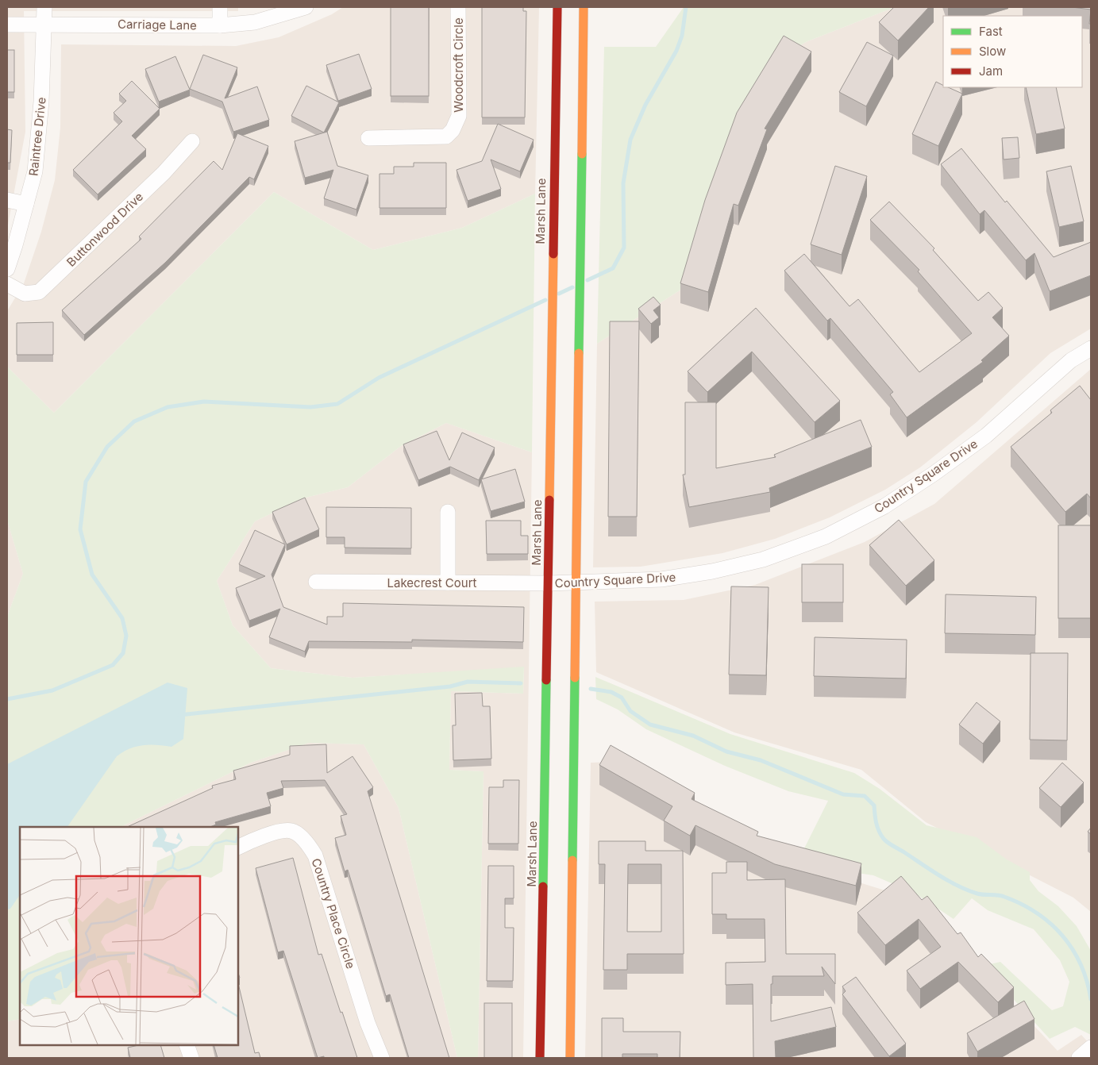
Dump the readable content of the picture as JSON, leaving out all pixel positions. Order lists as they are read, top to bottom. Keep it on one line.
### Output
{"streets":{"main road":["Marsh Lane"],"street":["Carriage Lane","Woodcroft Circle","Raintree Drive","Buttonwood Drive","Country Square Drive","Lakecrest Court","Country Place Circle"]},"crossings":[["Carriage Lane","Raintree Drive"],["Marsh Lane","Country Square Drive"],["Marsh Lane","Lakecrest Court"],["Country Square Drive","Lakecrest Court"]],"legend":["Fast","Slow","Jam"]}
